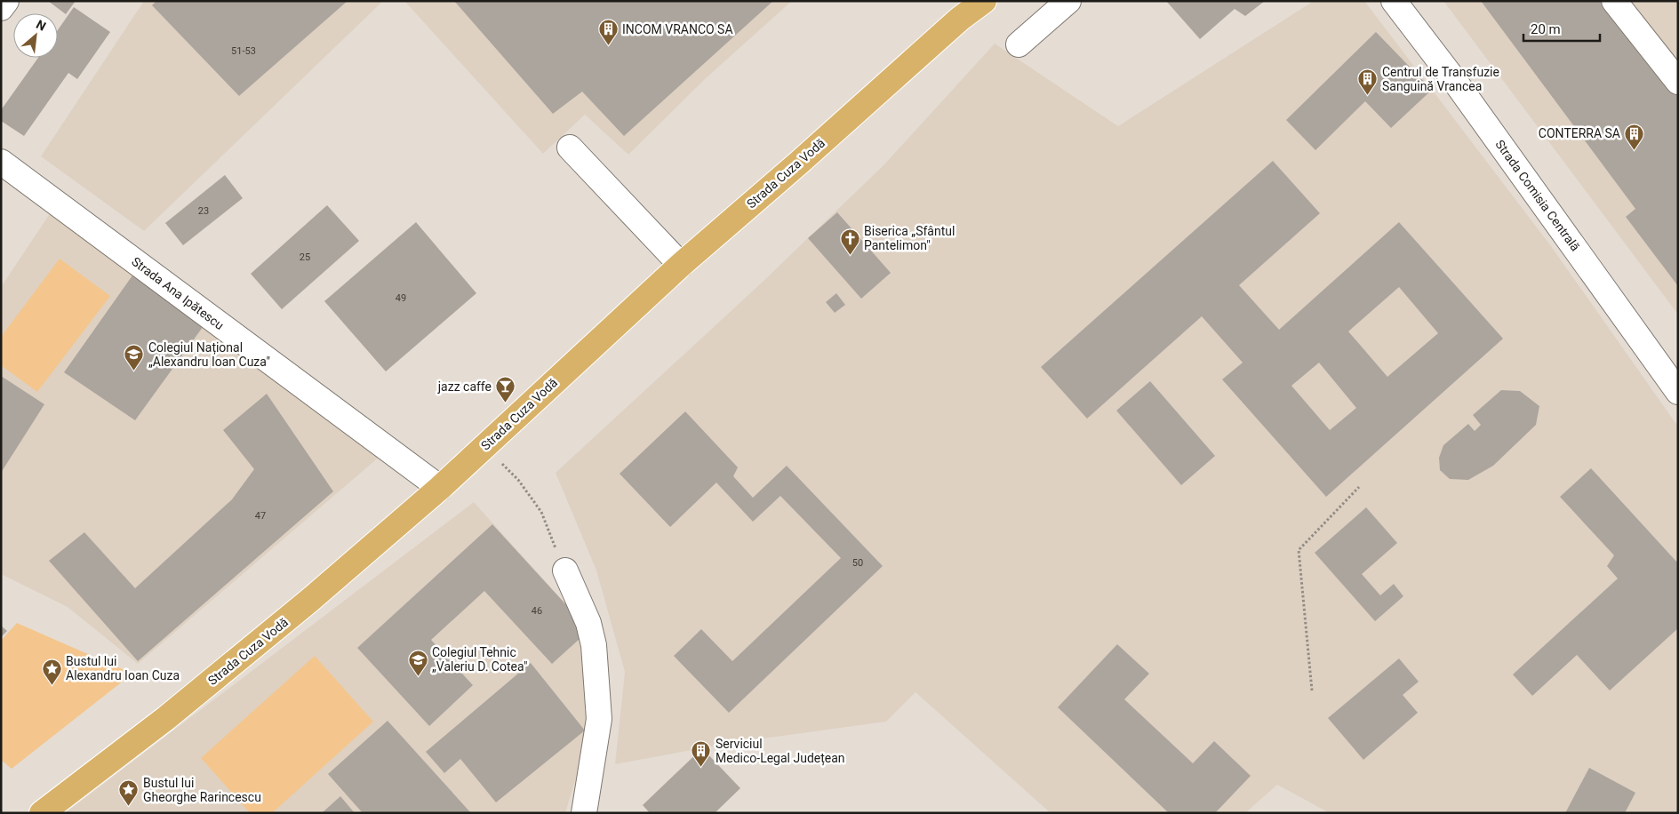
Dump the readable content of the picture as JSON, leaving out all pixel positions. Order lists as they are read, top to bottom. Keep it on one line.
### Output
{"streets":{"main road":["Strada Cuza Vodă"],"street":["Strada Comisia Centrală","Strada Ana Ipătescu"]},"crossings":[["Strada Cuza Vodă","Strada Ana Ipătescu"]],"places":{"building":["INCOM VRANCO SA","Centrul de Transfuzie Sanguină Vrancea","CONTERRA SA","Serviciul Medico-Legal Județean"],"church":["Biserica „Sfântul Pantelimon\""],"school or university":["Colegiul Național „Alexandru Ioan Cuza\"","Colegiul Tehnic „Valeriu D. Cotea\""],"bar":["jazz caffe"],"place":["Bustul lui Alexandru Ioan Cuza","Bustul lui Gheorghe Rarincescu"]},"house_numbers":["51-53","23","25","49","47","50","46"],"scale_bar":"20 m","north":"top right"}
